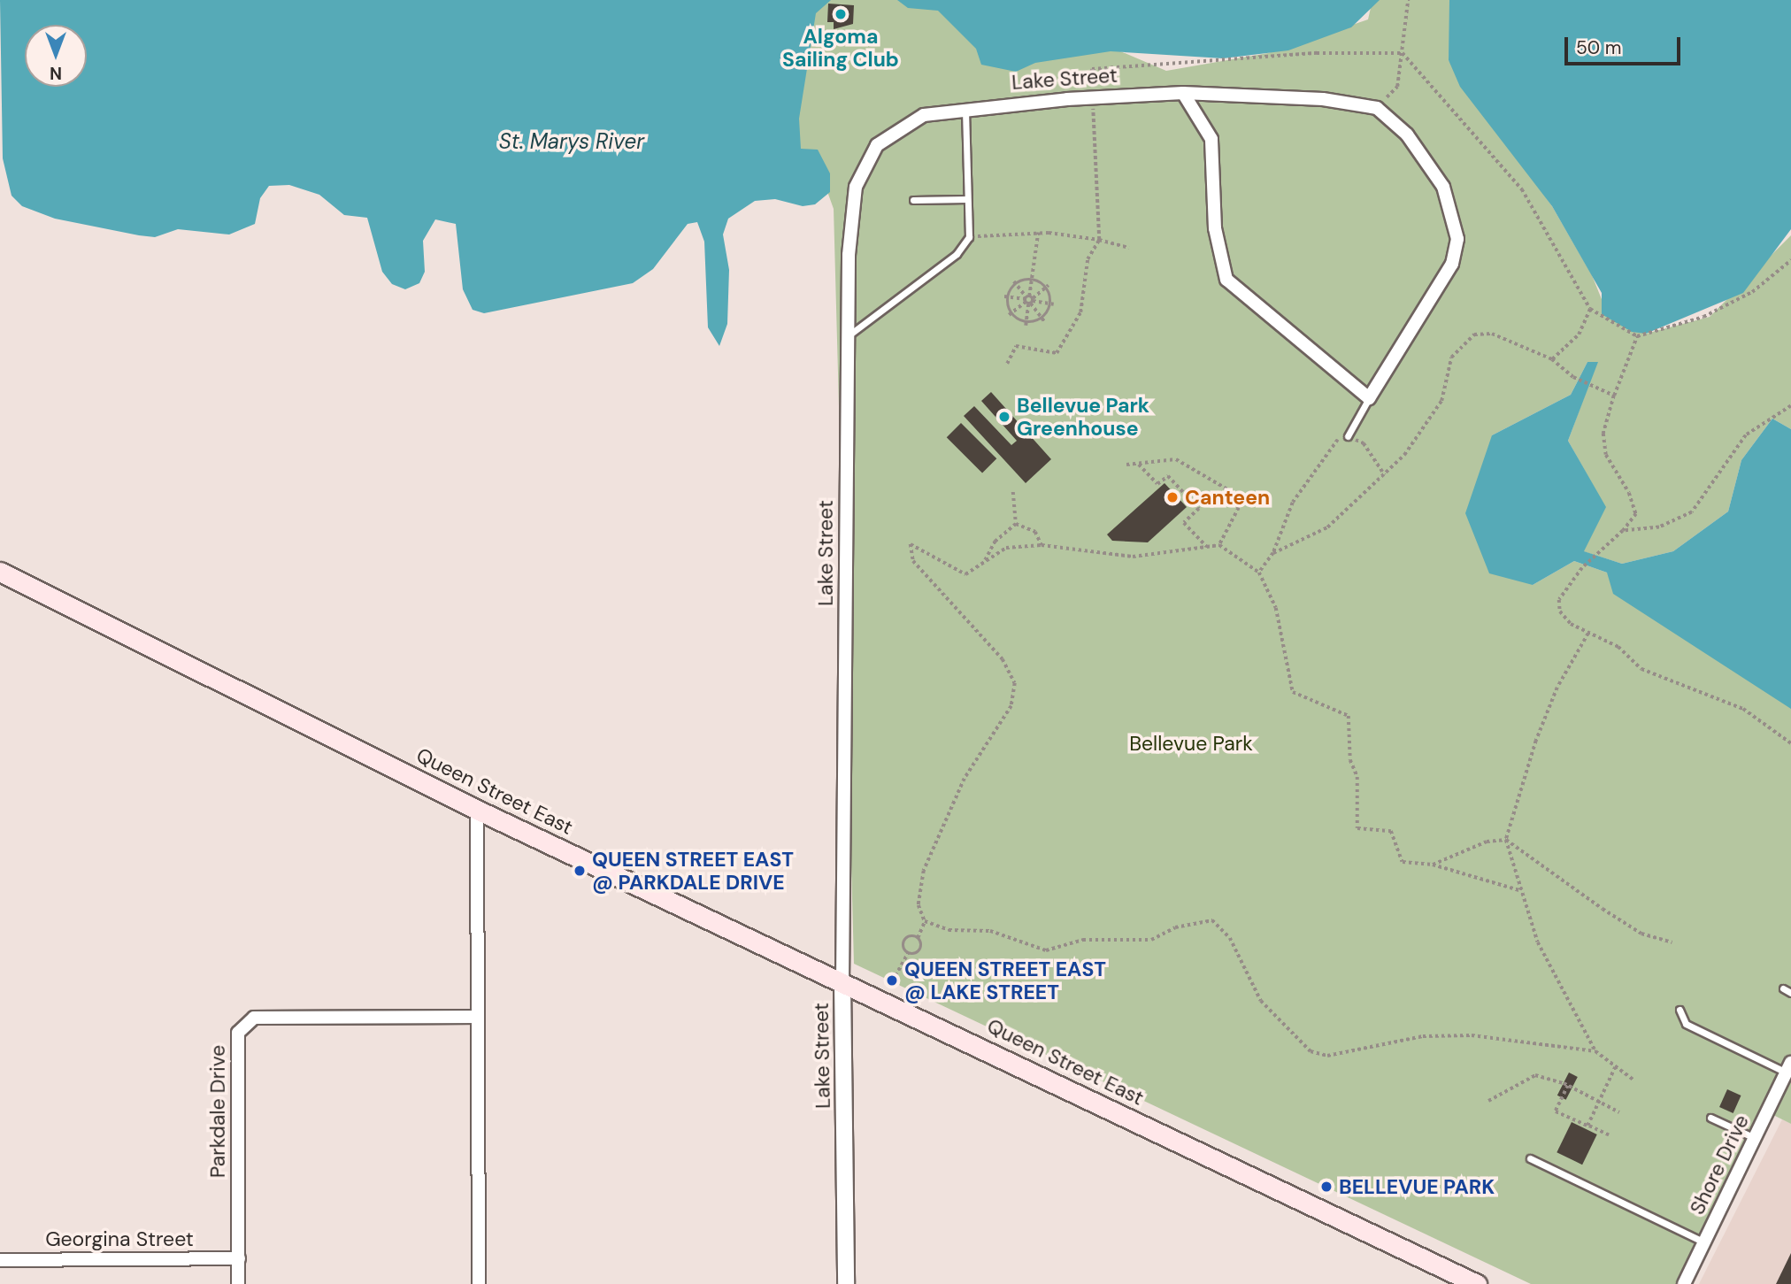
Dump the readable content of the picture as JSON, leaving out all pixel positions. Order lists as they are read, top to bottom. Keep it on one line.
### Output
{"streets":{"main road":["Queen Street East"],"street":["Lake Street","Parkdale Drive","Shore Drive","Georgina Street"]},"crossings":[["Lake Street","Queen Street East"],["Parkdale Drive","Georgina Street"]],"water":["St. Marys River"],"parks":["Bellevue Park"],"places":["Algoma Sailing Club","Bellevue Park Greenhouse","Canteen","QUEEN STREET EAST @ PARKDALE DRIVE","QUEEN STREET EAST @ LAKE STREET","BELLEVUE PARK"],"scale_bar":"50 m","north":"bottom"}
